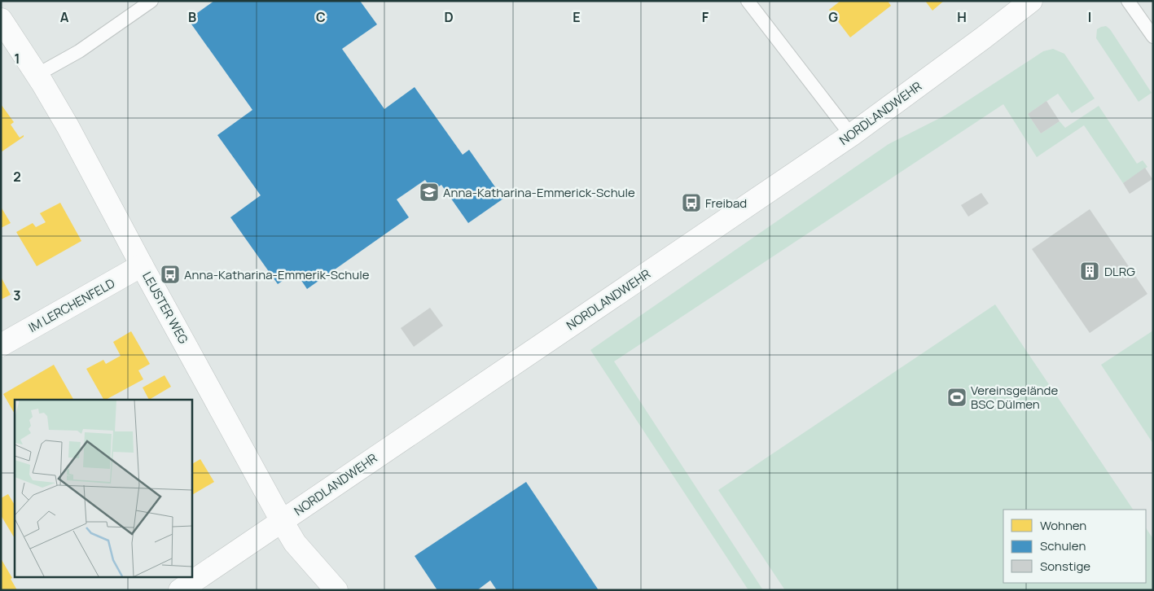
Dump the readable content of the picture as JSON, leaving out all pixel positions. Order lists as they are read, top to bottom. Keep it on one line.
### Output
{"streets":{"street":["NORDLANDWEHR","IM LERCHENFELD","LEUSTER WEG"]},"crossings":[["NORDLANDWEHR","LEUSTER WEG"],["IM LERCHENFELD","LEUSTER WEG"]],"places":{"school or university":["Anna-Katharina-Emmerick-Schule"],"bus stop":["Freibad","Anna-Katharina-Emmerik-Schule"],"building":["DLRG"],"sports":["Vereinsgelände BSC Dülmen"]},"legend":["Wohnen","Schulen","Sonstige"],"grid":{"columns":["A","B","C","D","E","F","G","H","I"],"rows":["1","2","3"]}}
